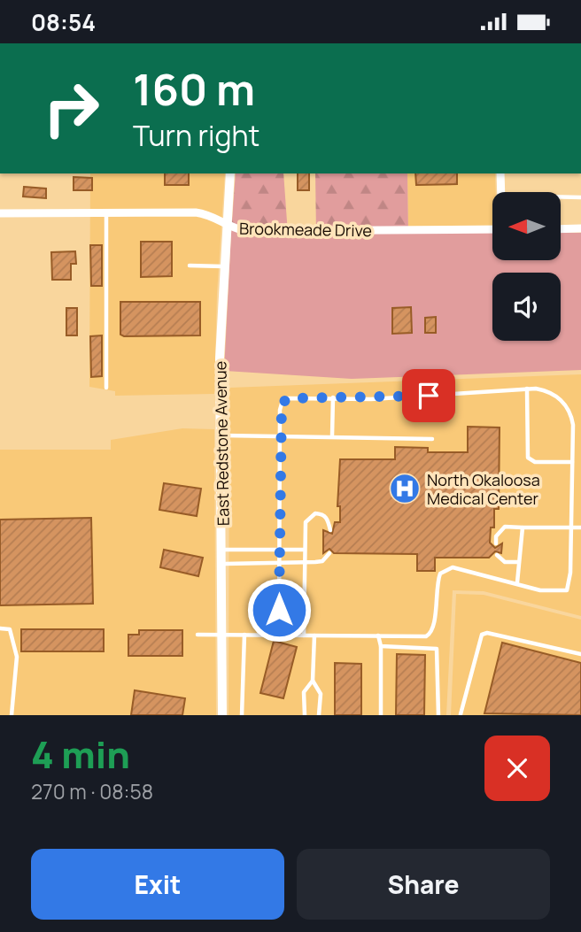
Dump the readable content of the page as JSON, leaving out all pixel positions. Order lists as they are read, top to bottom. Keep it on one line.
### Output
{"streets":{"street":["Brookmeade Drive","East Redstone Avenue"]},"crossings":[["Brookmeade Drive","East Redstone Avenue"]],"places":{"hospital":["North Okaloosa Medical Center"]},"north":"left","page":{"status":"08:54","turn":["160 m","Turn right"],"heading":["4 min","270 m · 08:58"],"buttons":["Exit","Share"]}}
